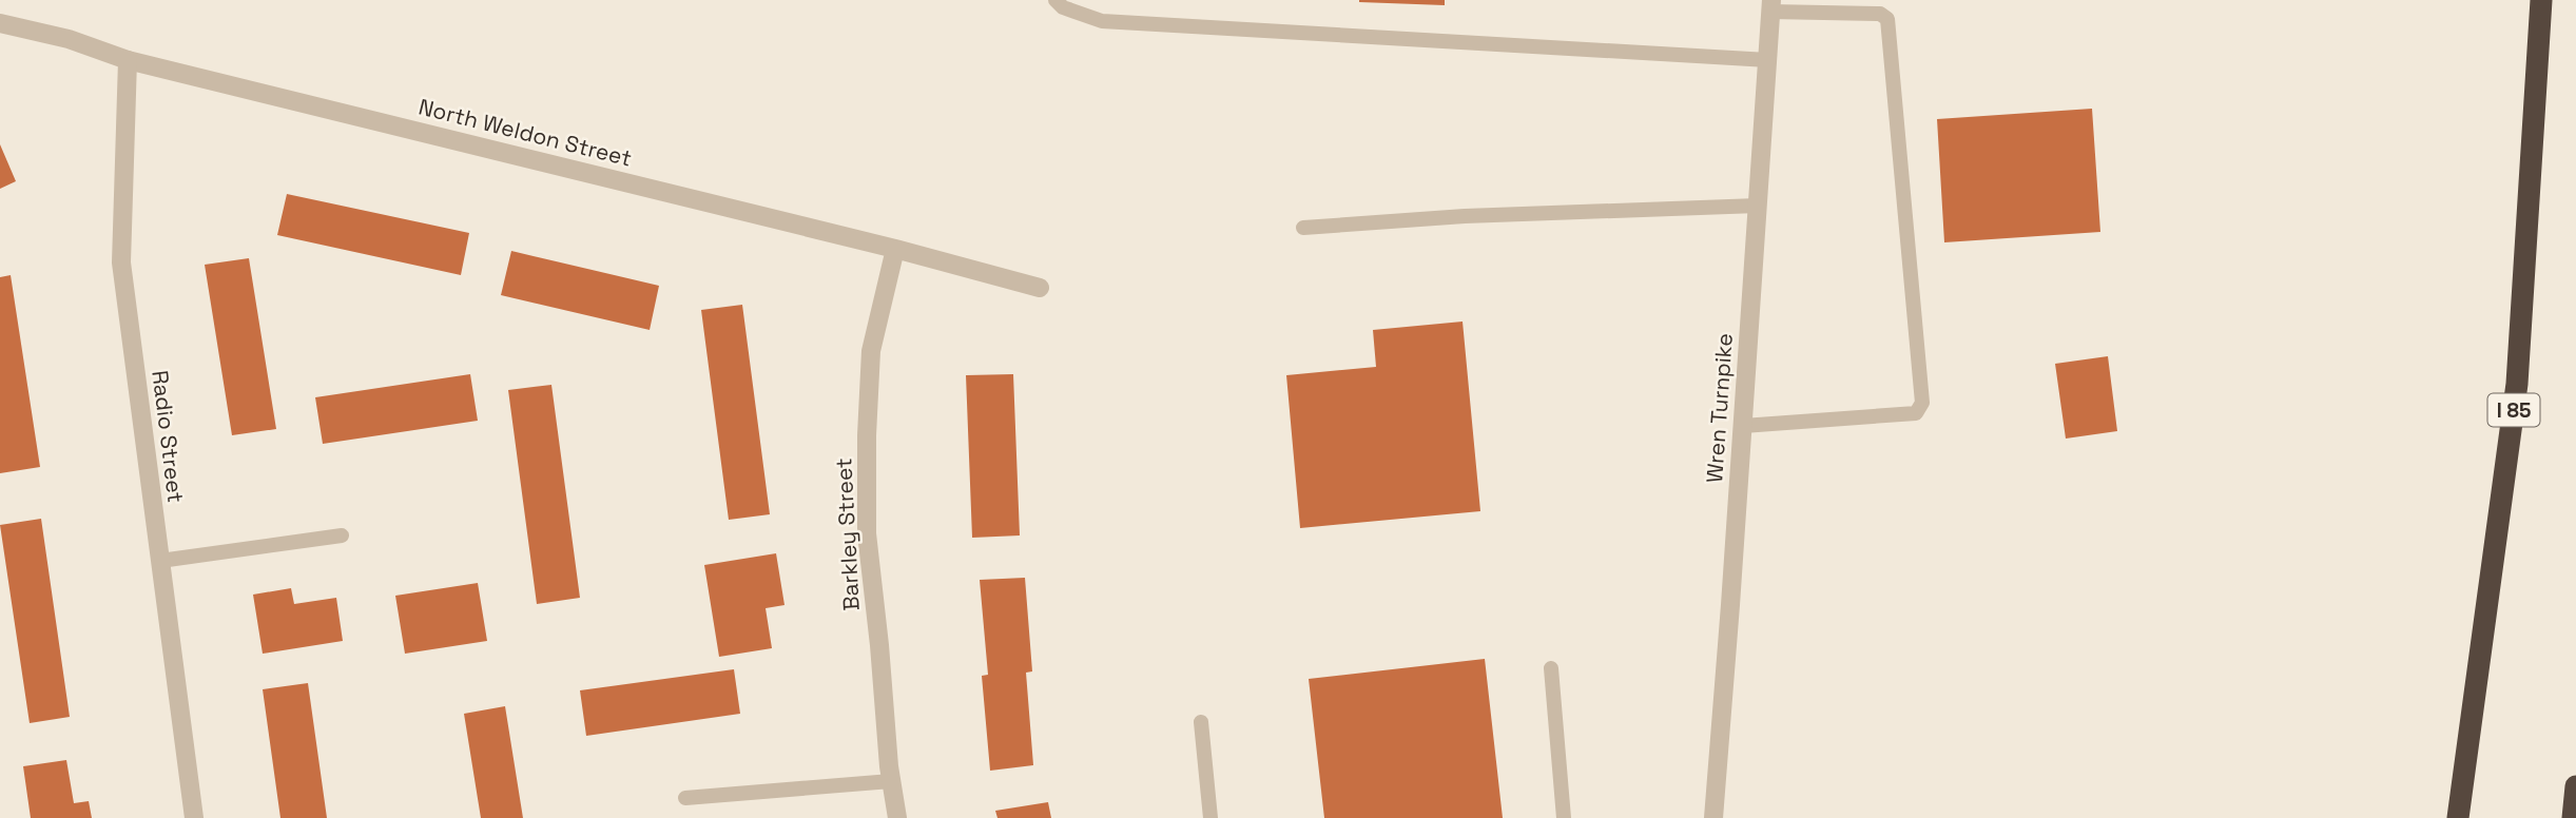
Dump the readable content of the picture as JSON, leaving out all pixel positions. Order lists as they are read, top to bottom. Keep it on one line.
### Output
{"streets":{"highway":["I 85"],"street":["North Weldon Street","Wren Turnpike","Radio Street","Barkley Street"]},"crossings":[["North Weldon Street","Radio Street"],["North Weldon Street","Barkley Street"]]}
